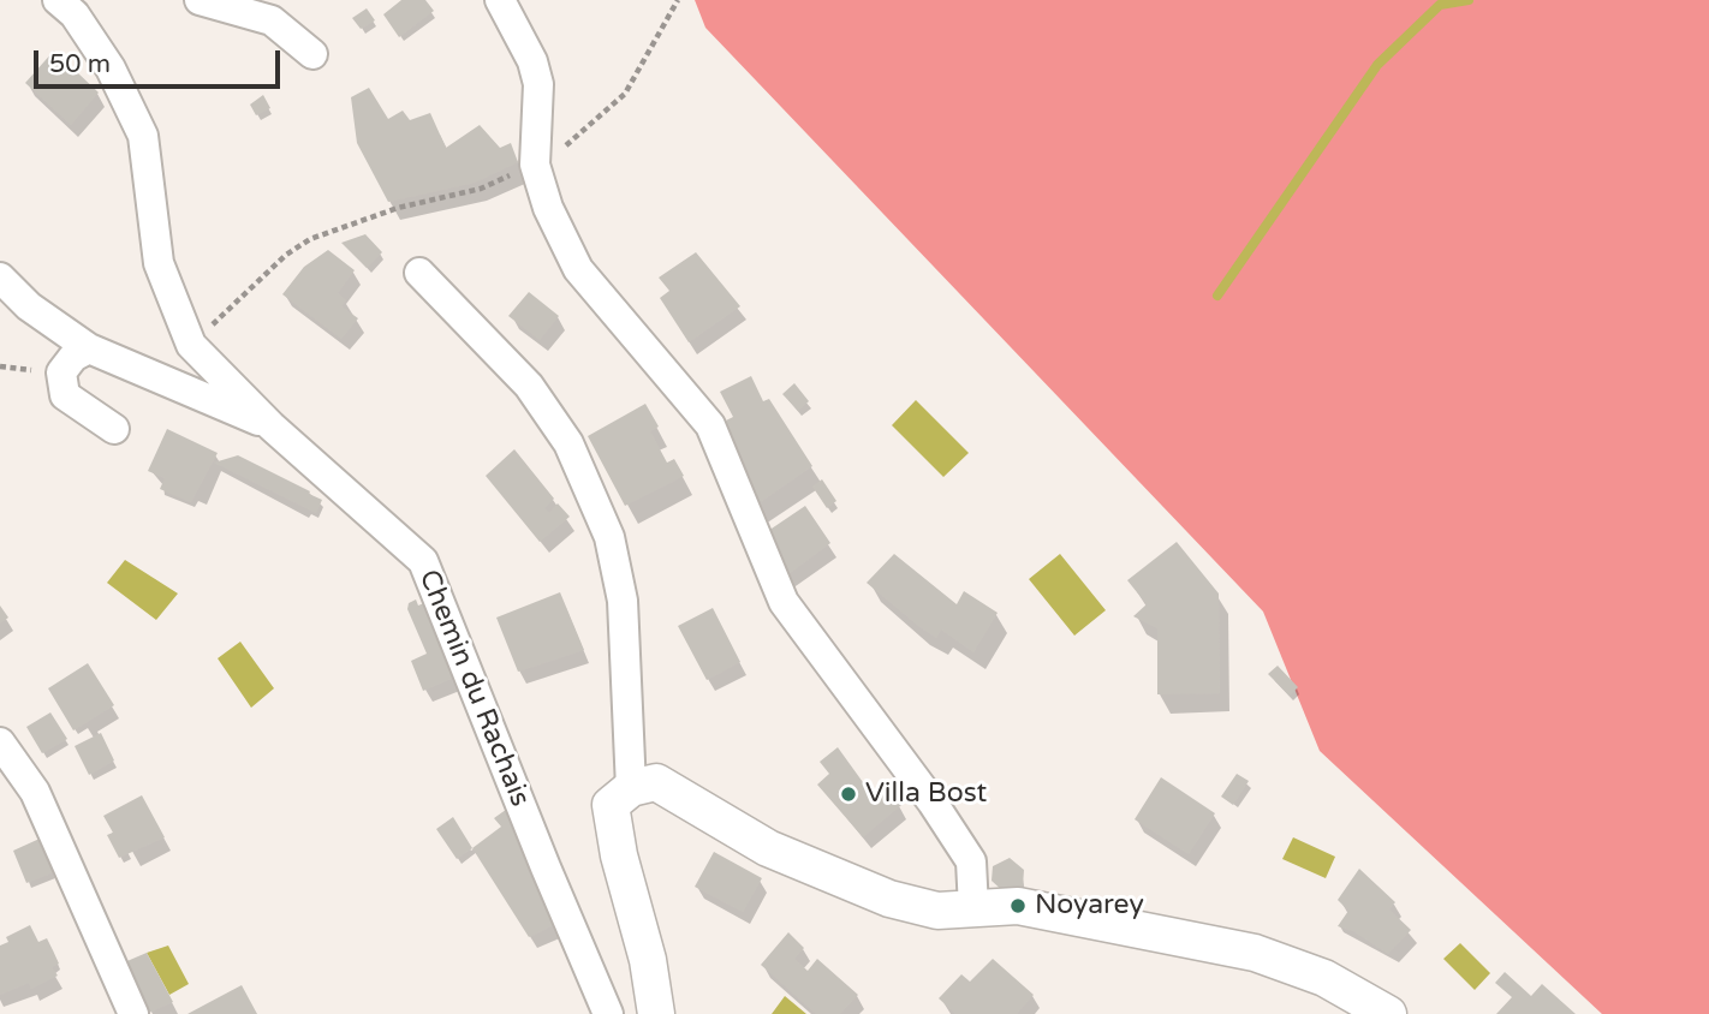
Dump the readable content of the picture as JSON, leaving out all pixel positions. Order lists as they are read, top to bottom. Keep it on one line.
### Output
{"streets":{"street":["Chemin du Rachais"]},"places":["Villa Bost","Noyarey"],"scale_bar":"50 m"}
